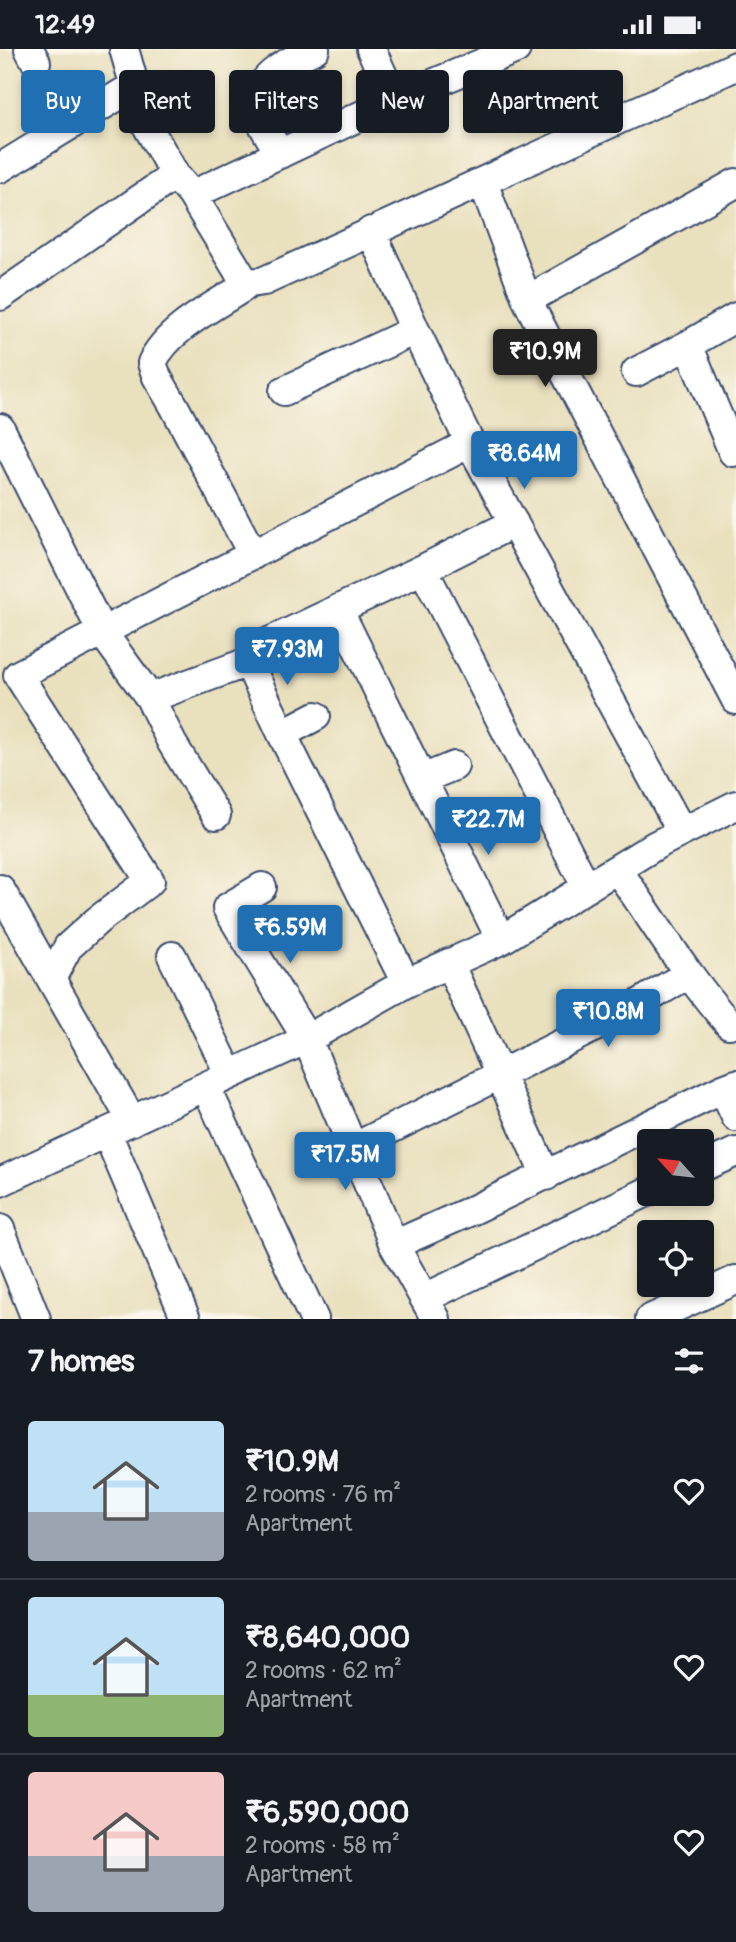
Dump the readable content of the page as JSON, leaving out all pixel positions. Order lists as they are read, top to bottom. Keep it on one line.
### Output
{"north":"top left","page":{"status":"12:49","chip":["Buy","Rent","Filters","New","Apartment"],"price":["₹10.9M","₹8.64M","₹7.93M","₹22.7M","₹6.59M","₹10.8M","₹17.5M"],"heading":"7 homes","list":[{"name":"₹10.9M","note":"2 rooms · 76 m² · Apartment"},{"name":"₹8,640,000","note":"2 rooms · 62 m² · Apartment"},{"name":"₹6,590,000","note":"2 rooms · 58 m² · Apartment"}]}}
